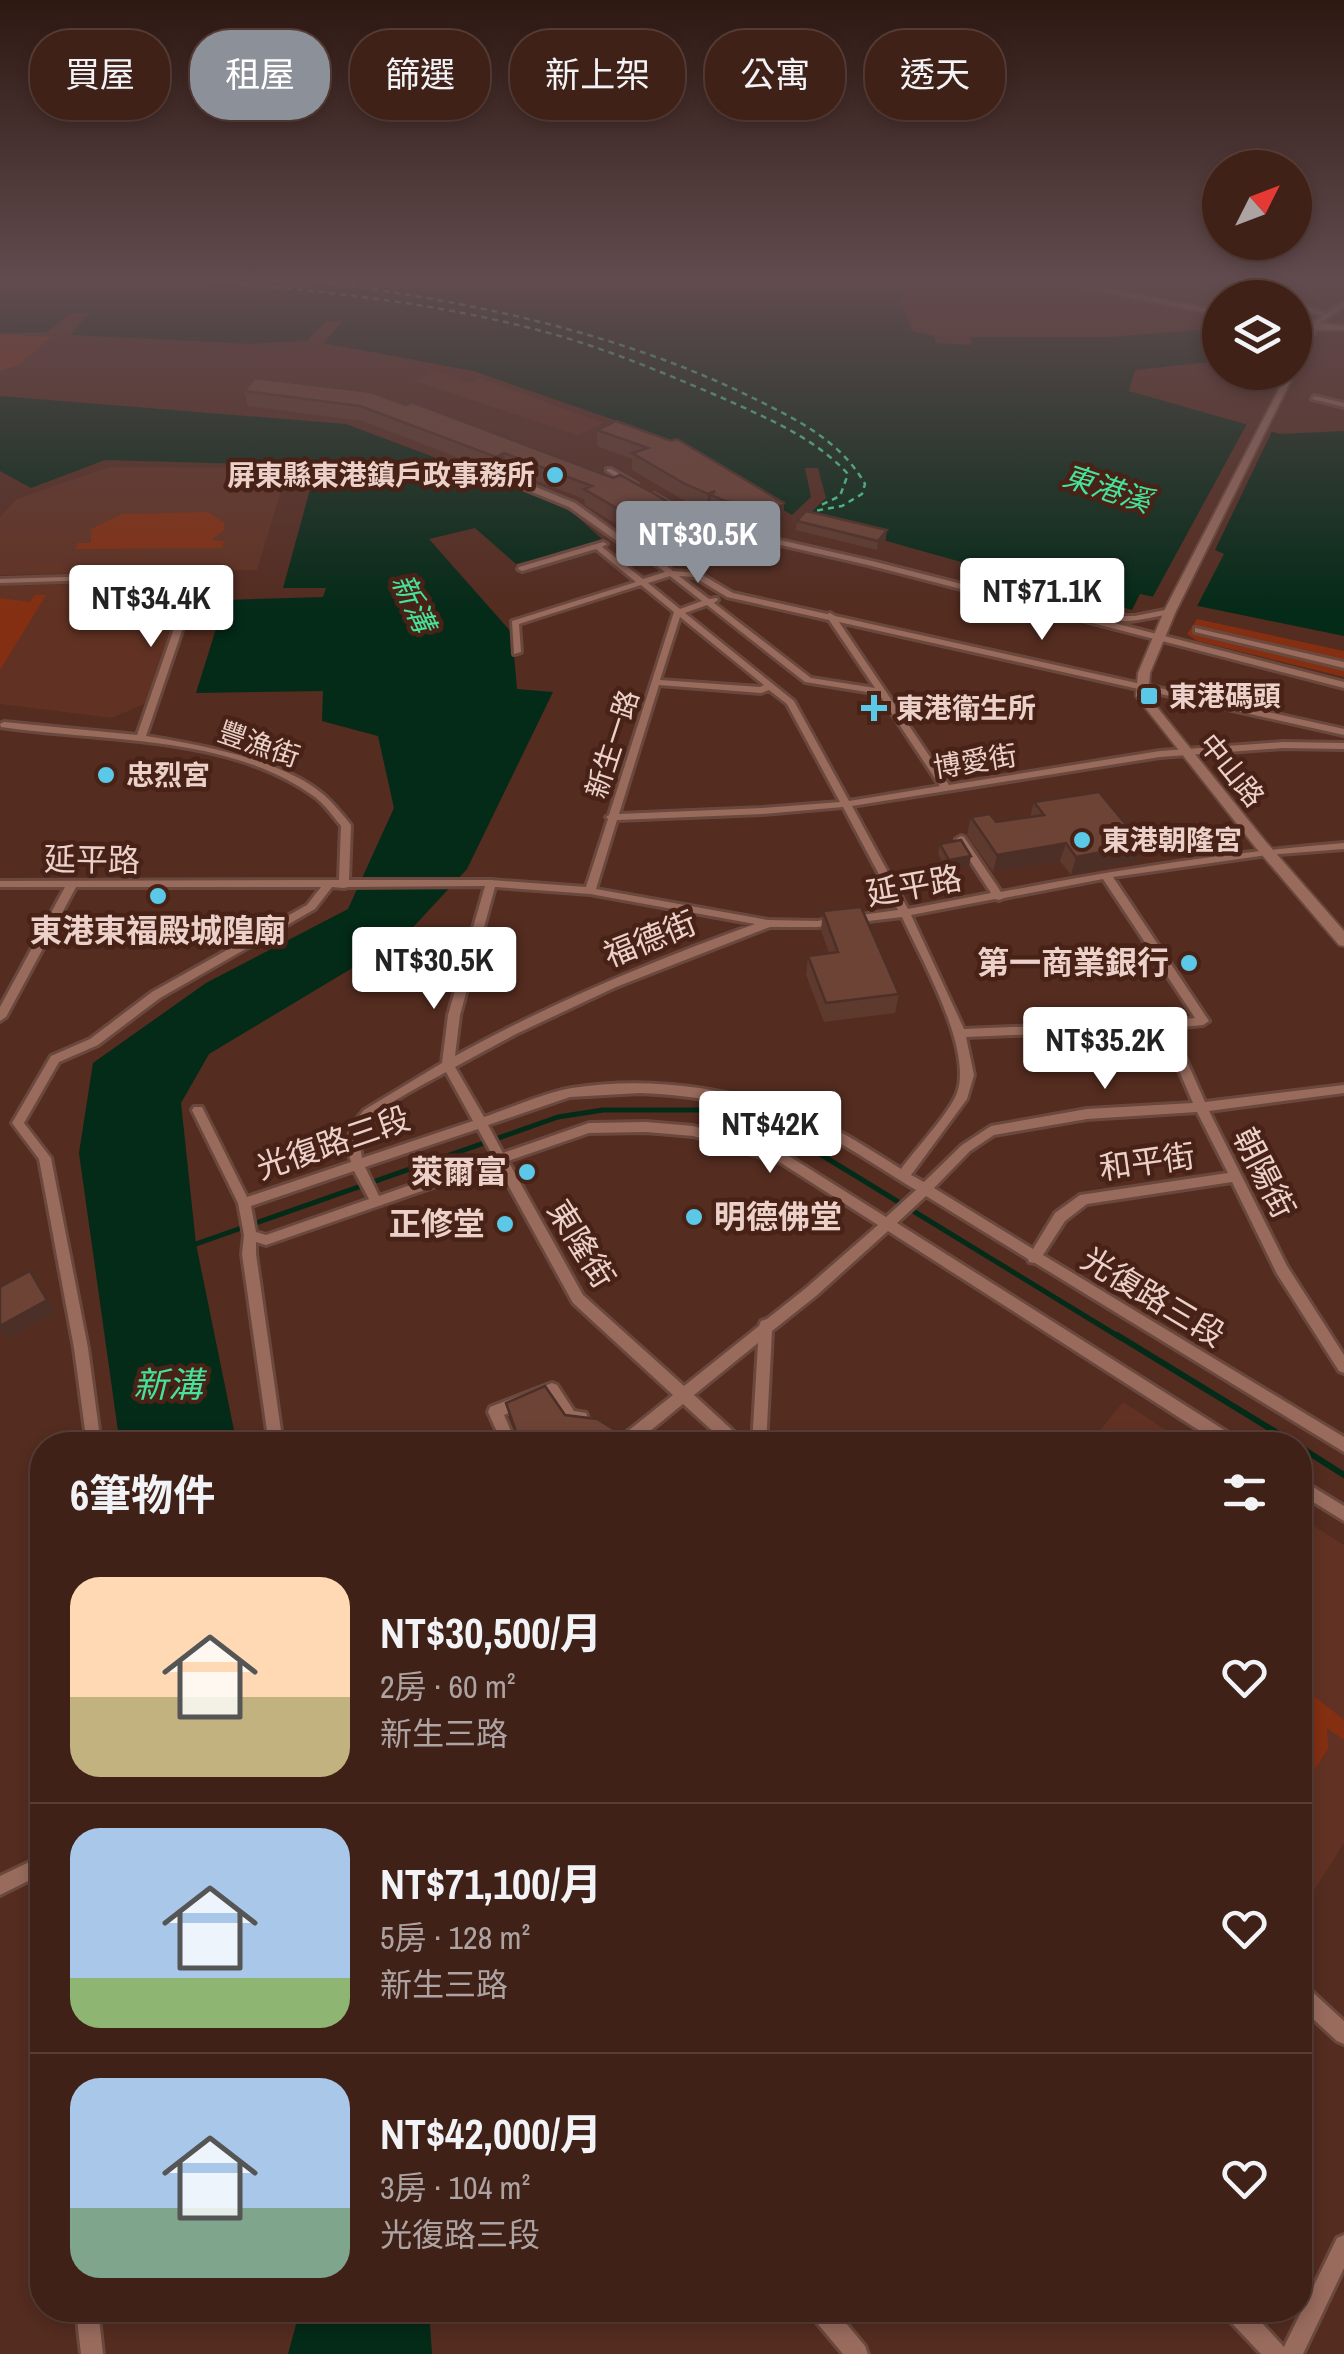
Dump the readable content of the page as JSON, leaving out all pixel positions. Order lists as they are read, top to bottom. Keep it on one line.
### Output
{"streets":{"street":["豐漁街","新生一路","博愛街","中山路","延平路","福德街","光復路三段","和平街","朝陽街","東隆街"]},"crossings":[["豐漁街","延平路"],["新生一路","博愛街"],["新生一路","延平路"],["博愛街","中山路"],["中山路","延平路"],["延平路","福德街"],["福德街","光復路三段"],["光復路三段","和平街"],["光復路三段","東隆街"],["和平街","朝陽街"]],"water":["東港溪","新溝"],"places":{"other":["屏東縣東港鎮戶政事務所","忠烈宮","東港朝隆宮","東港東福殿城隍廟","第一商業銀行","萊爾富","明德佛堂","正修堂"],"transit":["東港碼頭"],"health":["東港衛生所"]},"north":"top right","page":{"chip":["買屋","租屋","篩選","新上架","公寓","透天"],"price":["NT$30.5K","NT$71.1K","NT$34.4K","NT$30.5K","NT$35.2K","NT$42K"],"heading":"6筆物件","list":[{"name":"NT$30,500/月","note":"2房 · 60 m² · 新生三路"},{"name":"NT$71,100/月","note":"5房 · 128 m² · 新生三路"},{"name":"NT$42,000/月","note":"3房 · 104 m² · 光復路三段"}]}}
